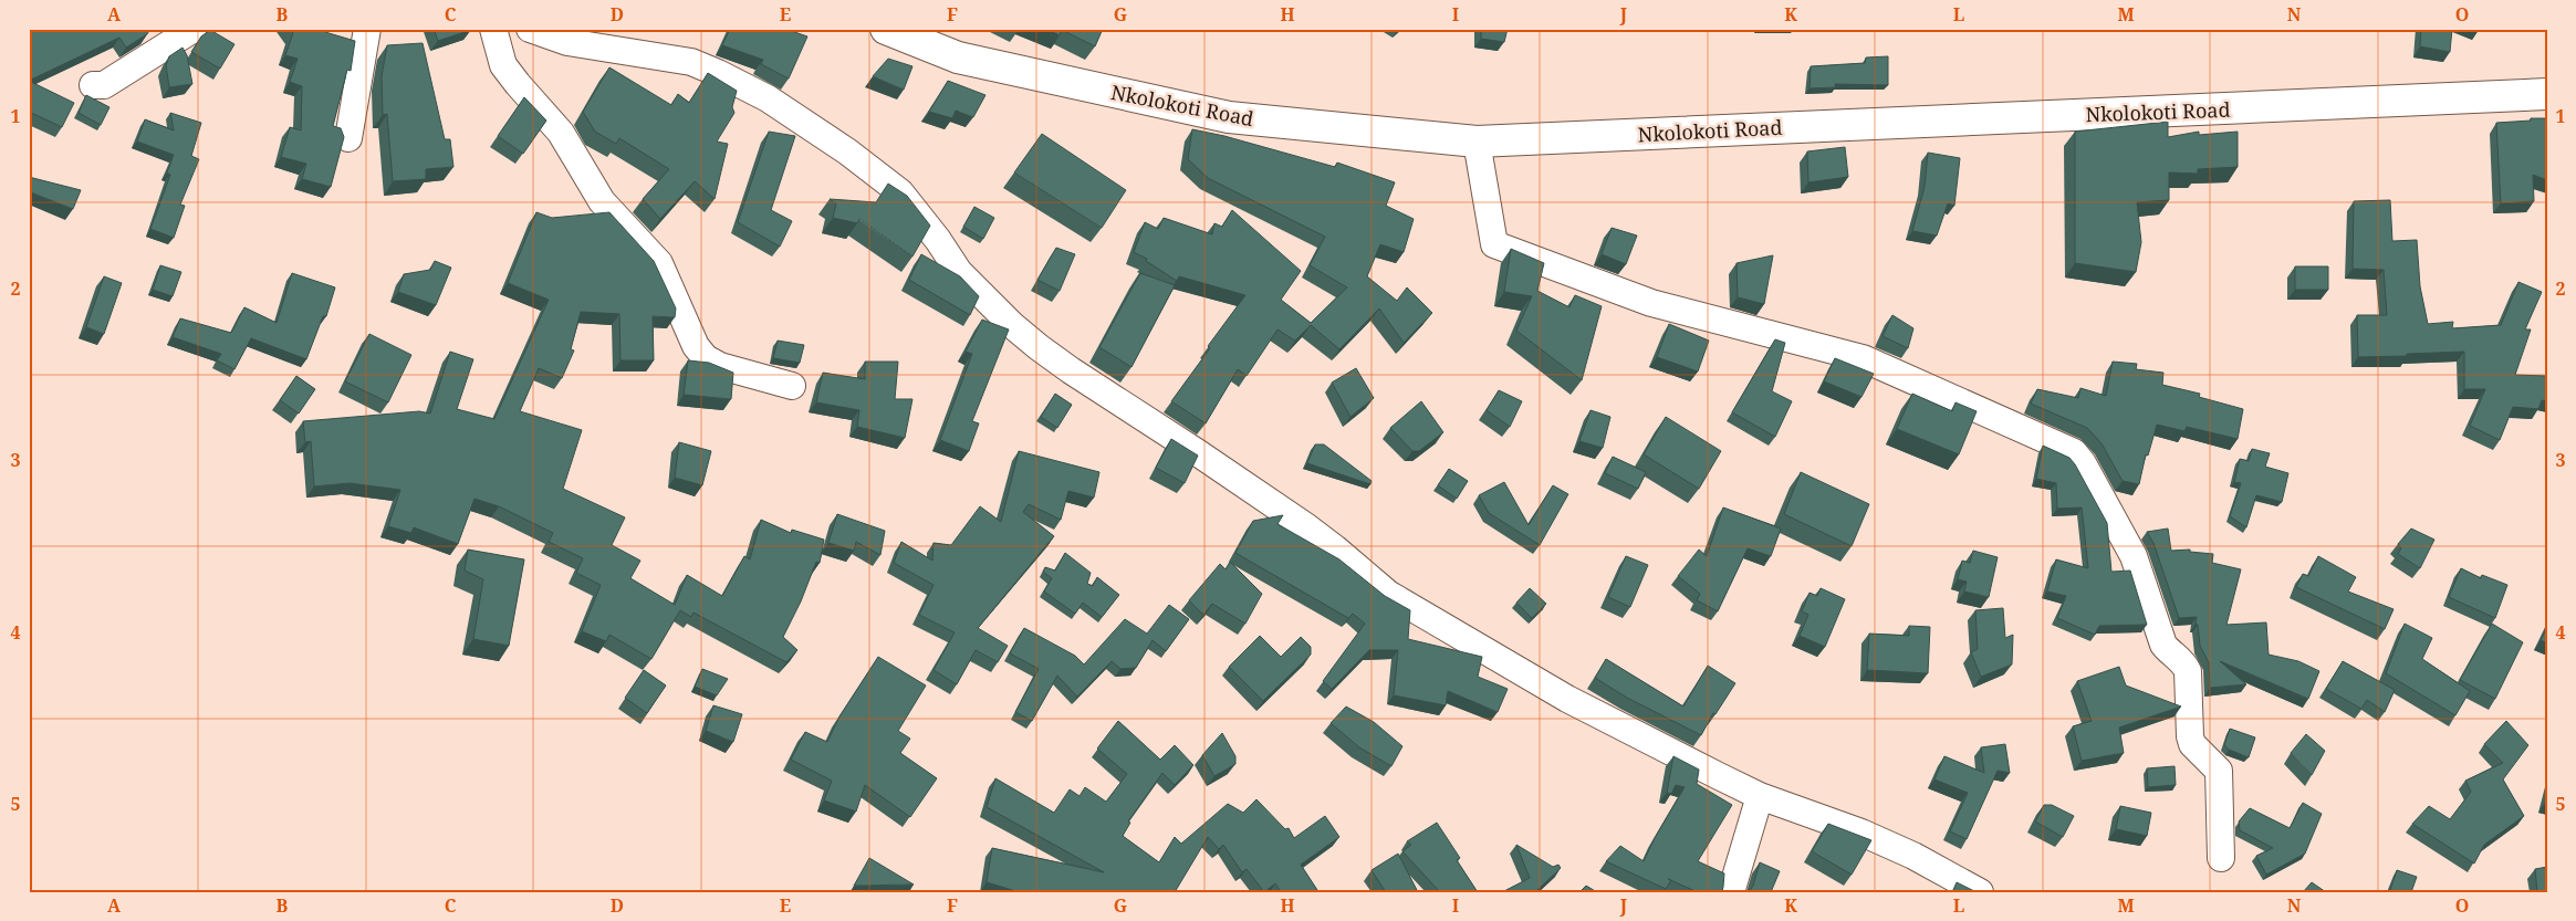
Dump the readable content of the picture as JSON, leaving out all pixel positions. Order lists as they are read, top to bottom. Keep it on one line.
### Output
{"streets":{"main road":["Nkolokoti Road"]},"grid":{"columns":["A","B","C","D","E","F","G","H","I","J","K","L","M","N","O"],"rows":["1","2","3","4","5"]}}
